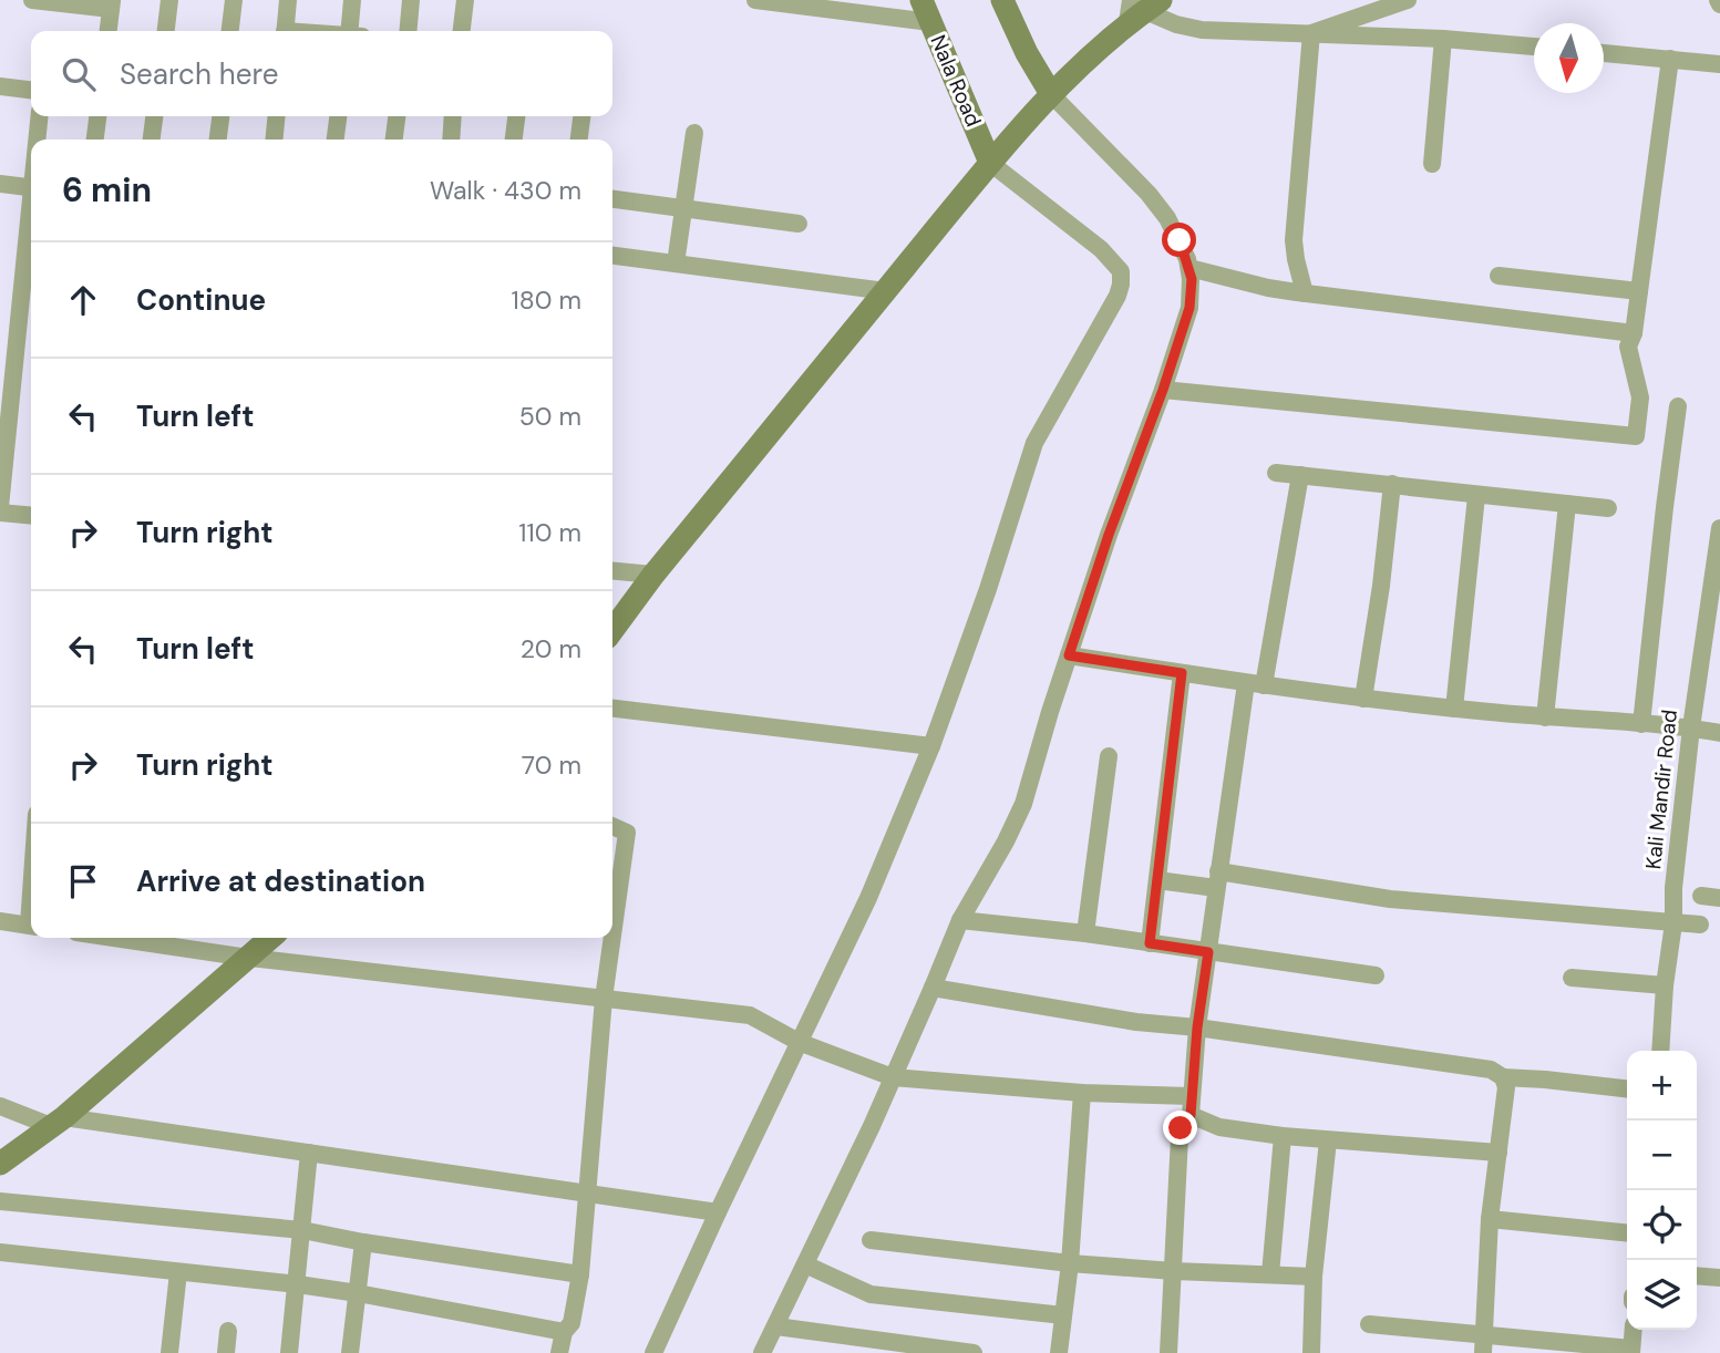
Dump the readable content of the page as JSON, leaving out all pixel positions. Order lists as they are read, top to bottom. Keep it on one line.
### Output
{"streets":{"street":["Nala Road","Kali Mandir Road"]},"north":"bottom","page":{"search":"Search here","heading":["6 min","Walk · 430 m"],"list":[["Continue","180 m"],["Turn left","50 m"],["Turn right","110 m"],["Turn left","20 m"],["Turn right","70 m"],"Arrive at destination"],"map_buttons":["+","−"]}}
